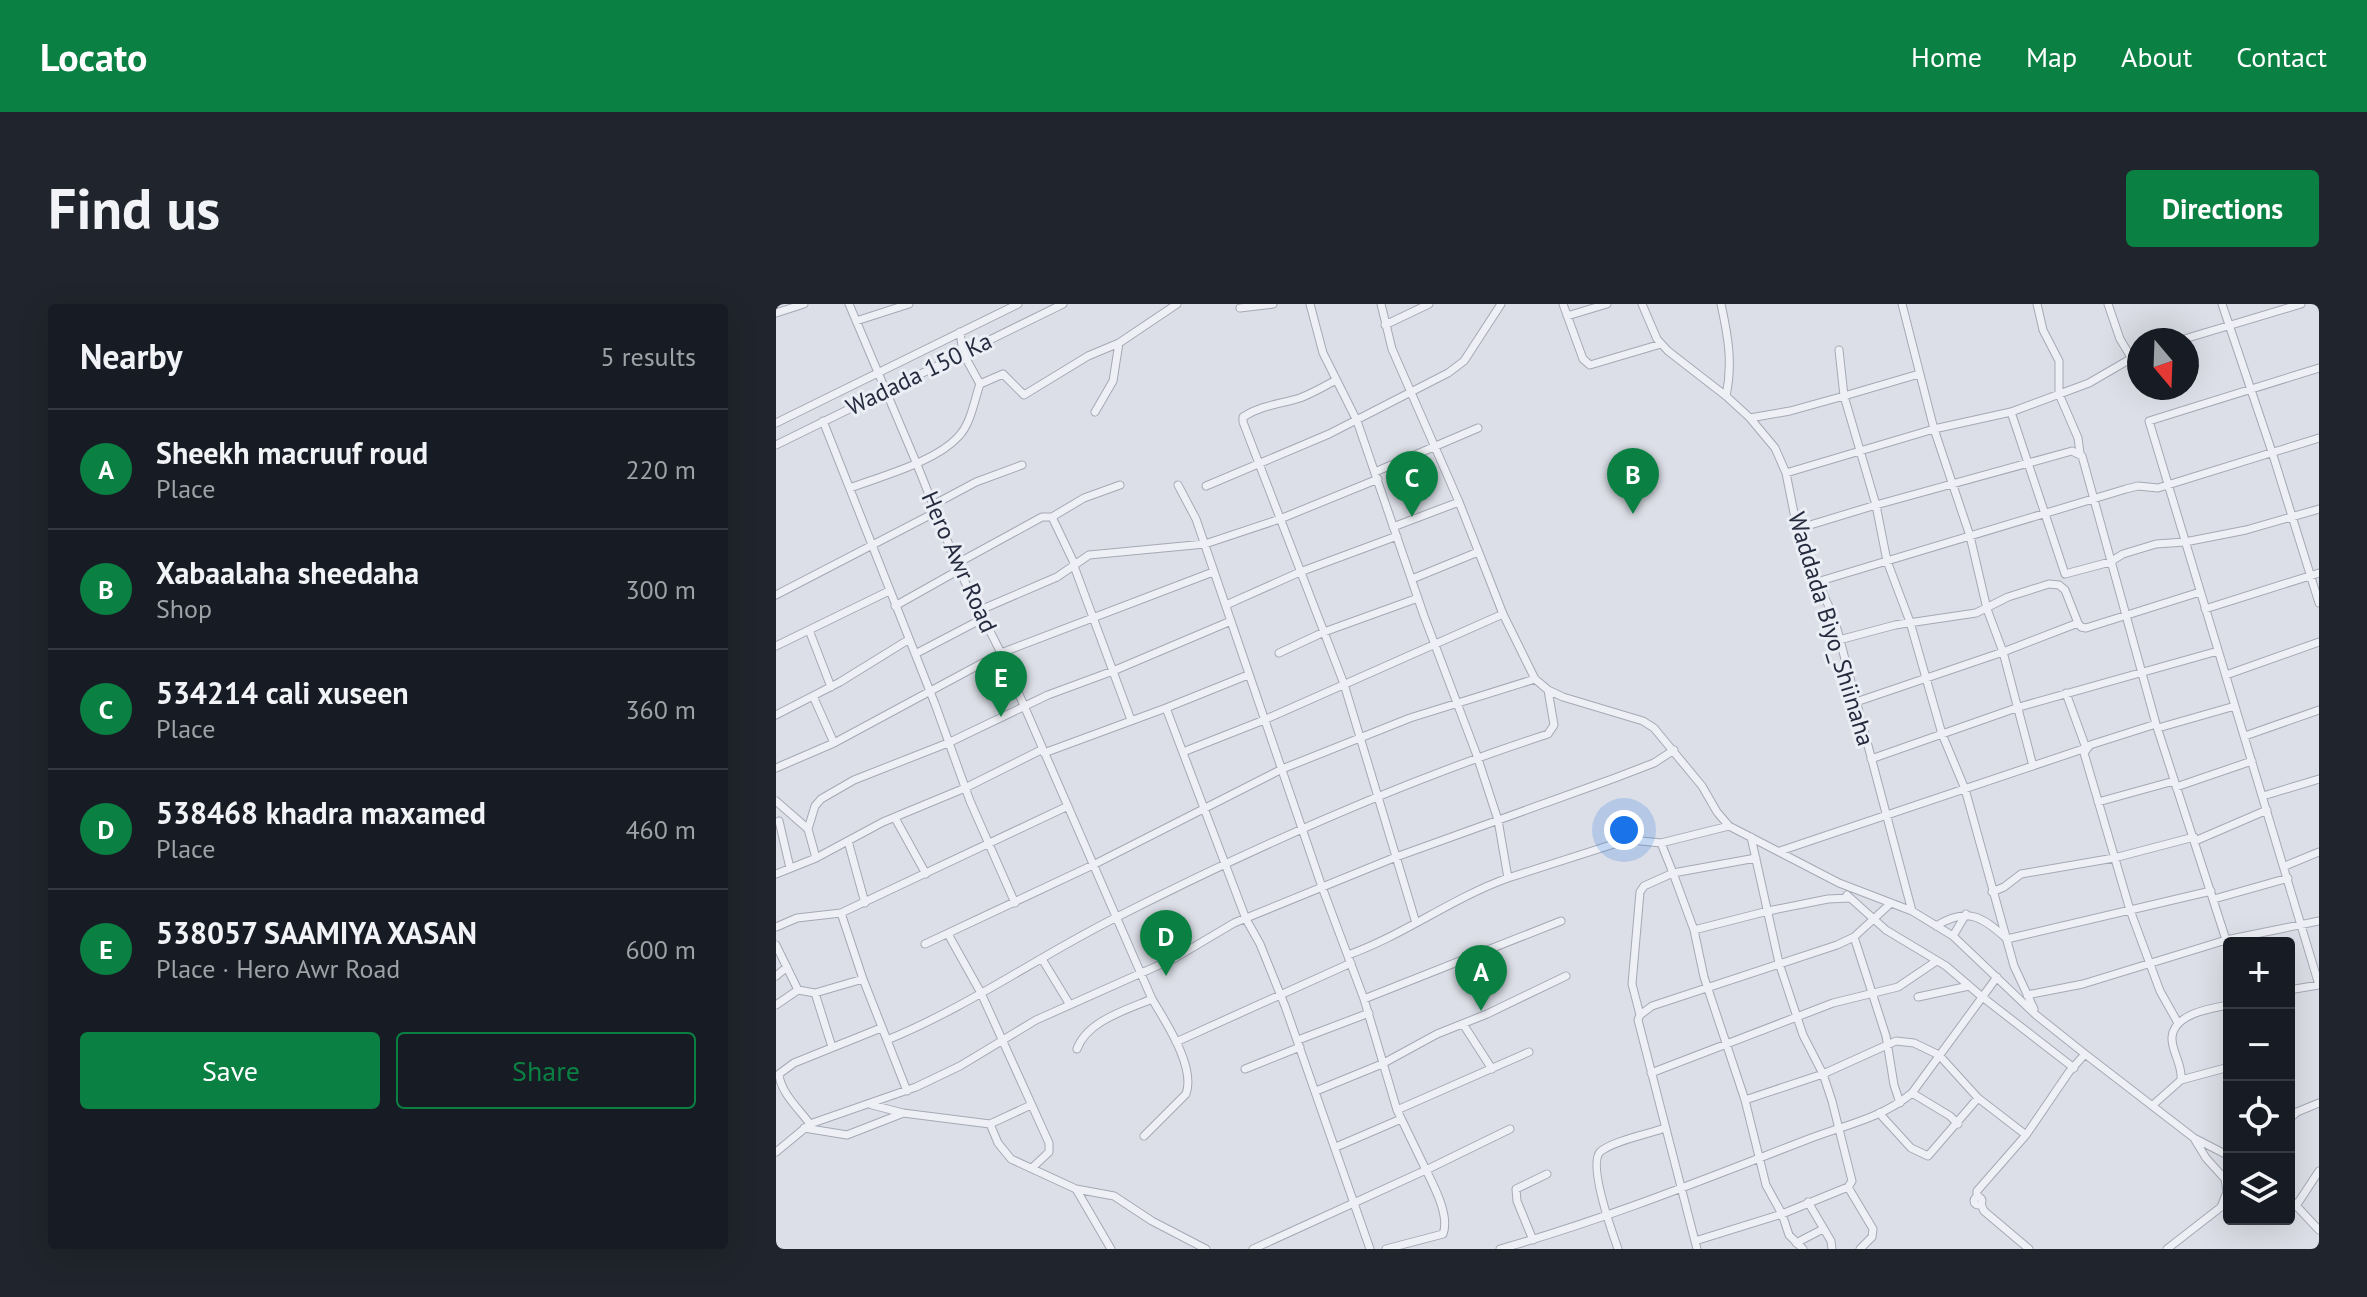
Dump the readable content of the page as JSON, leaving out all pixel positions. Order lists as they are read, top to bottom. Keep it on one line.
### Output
{"streets":{"street":["Wadada 150 Ka","Hero Awr Road","Waddada Biyo_Shiinaha"]},"crossings":[["Wadada 150 Ka","Hero Awr Road"]],"north":"bottom","page":{"header":"Locato","nav":["Home","Map","About","Contact"],"buttons":["Directions",["Save","Share"]],"title":"Find us","heading":["Nearby","5 results"],"list":[{"mark":"A","name":"Sheekh macruuf roud","note":"Place","value":"220 m"},{"mark":"B","name":"Xabaalaha sheedaha","note":"Shop","value":"300 m"},{"mark":"C","name":"534214 cali xuseen","note":"Place","value":"360 m"},{"mark":"D","name":"538468 khadra maxamed","note":"Place","value":"460 m"},{"mark":"E","name":"538057 SAAMIYA XASAN","note":"Place · Hero Awr Road","value":"600 m"}],"pins":["B","C","E","D","A"],"map_buttons":["+","−"]}}
